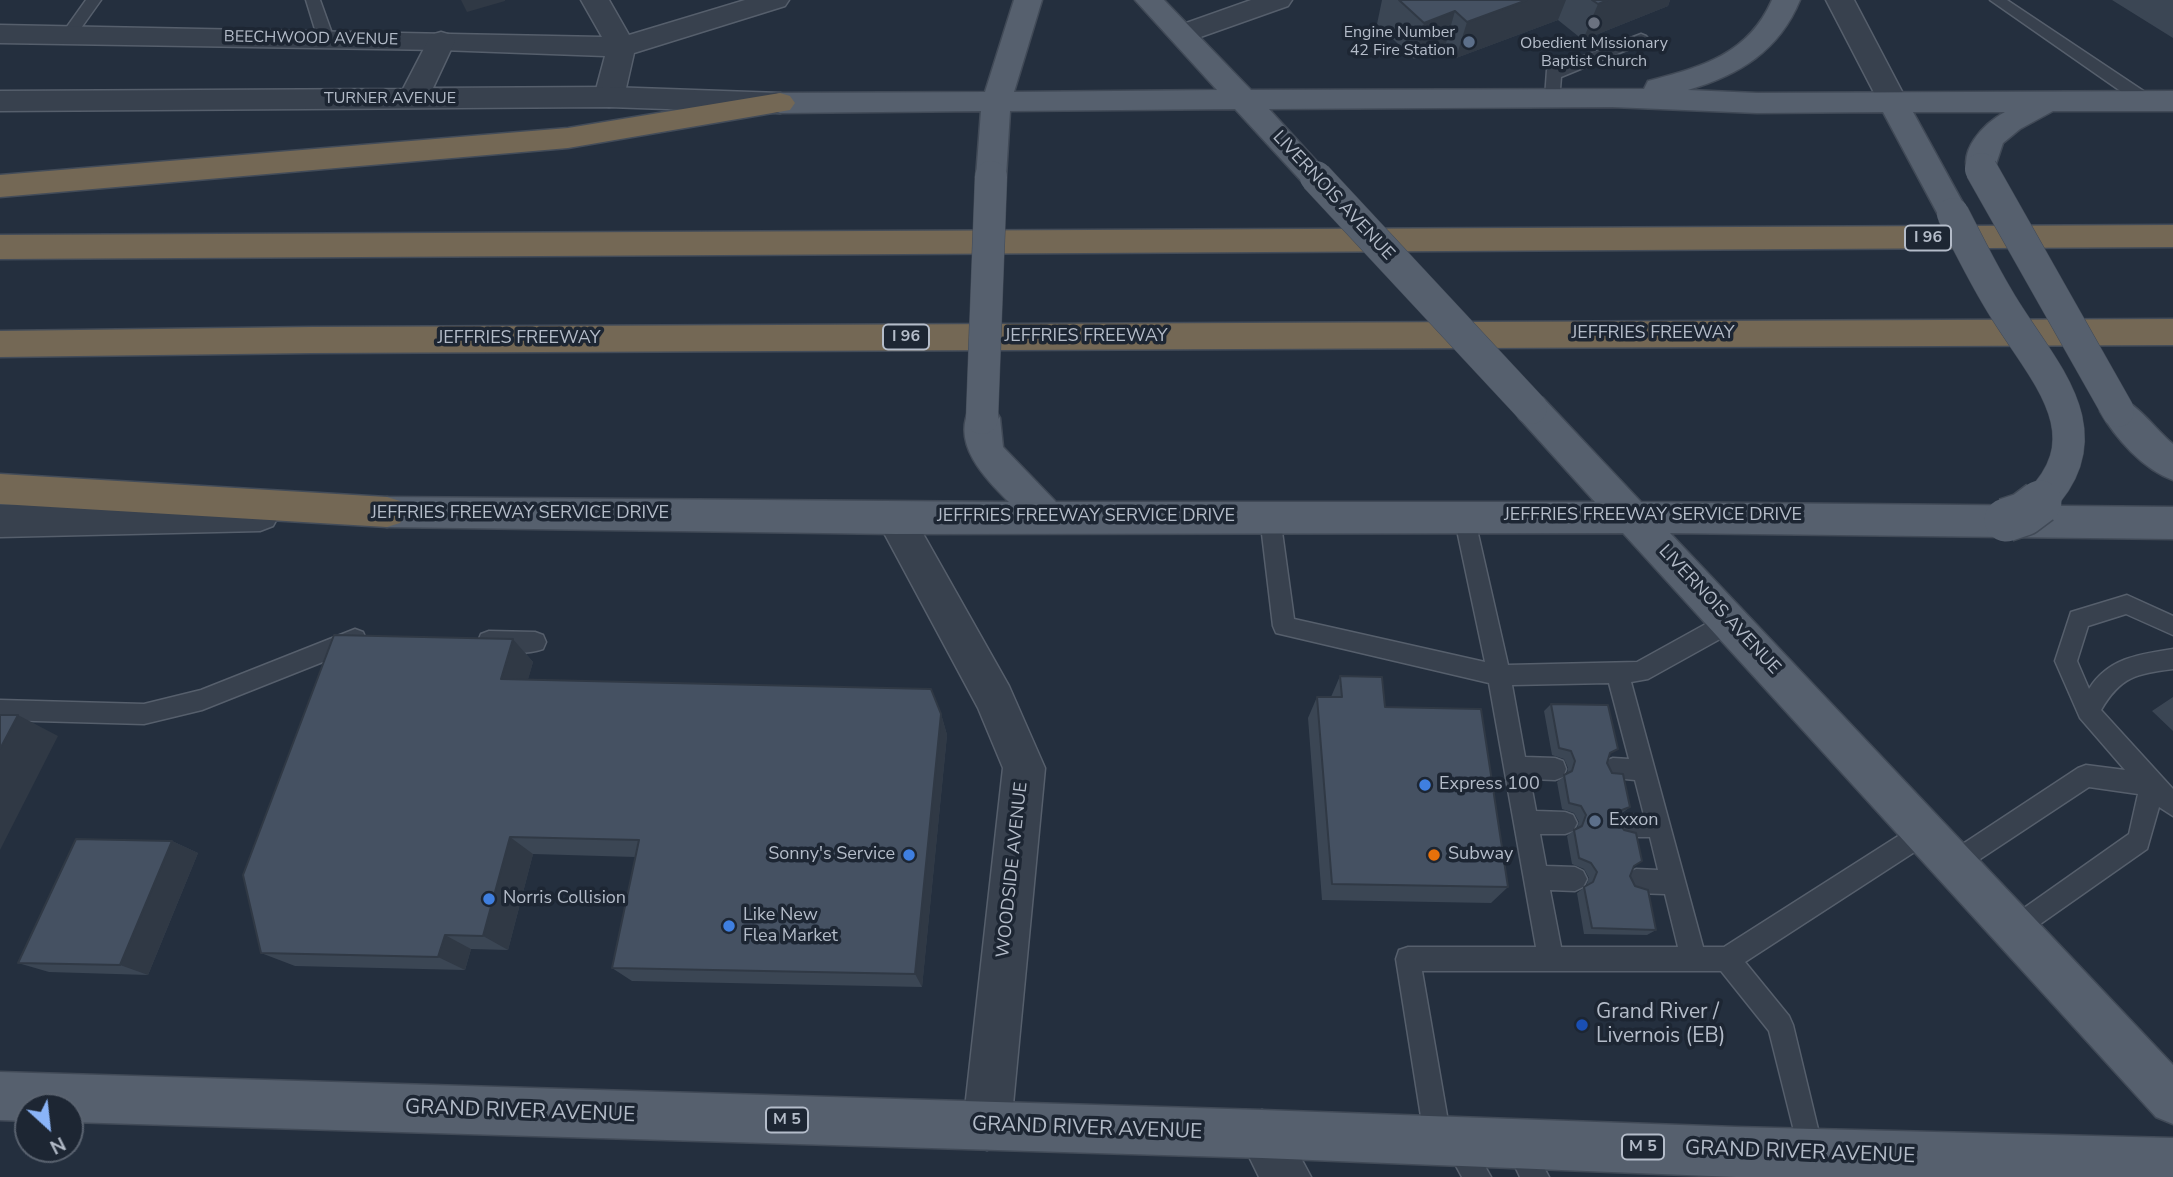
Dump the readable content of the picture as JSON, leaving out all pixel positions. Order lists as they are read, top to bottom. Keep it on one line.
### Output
{"streets":{"highway":["I 96","JEFFRIES FREEWAY"],"main road":["LIVERNOIS AVENUE","JEFFRIES FREEWAY SERVICE DRIVE","GRAND RIVER AVENUE","M 5"],"street":["BEECHWOOD AVENUE","TURNER AVENUE","WOODSIDE AVENUE"]},"crossings":[["LIVERNOIS AVENUE","JEFFRIES FREEWAY SERVICE DRIVE"],["JEFFRIES FREEWAY SERVICE DRIVE","WOODSIDE AVENUE"],["WOODSIDE AVENUE","GRAND RIVER AVENUE"]],"places":["Obedient Missionary Baptist Church","Engine Number 42 Fire Station","Express 100","Exxon","Sonny's Service","Subway","Norris Collision","Like New Flea Market","Grand River / Livernois (EB)"],"north":"bottom right"}
